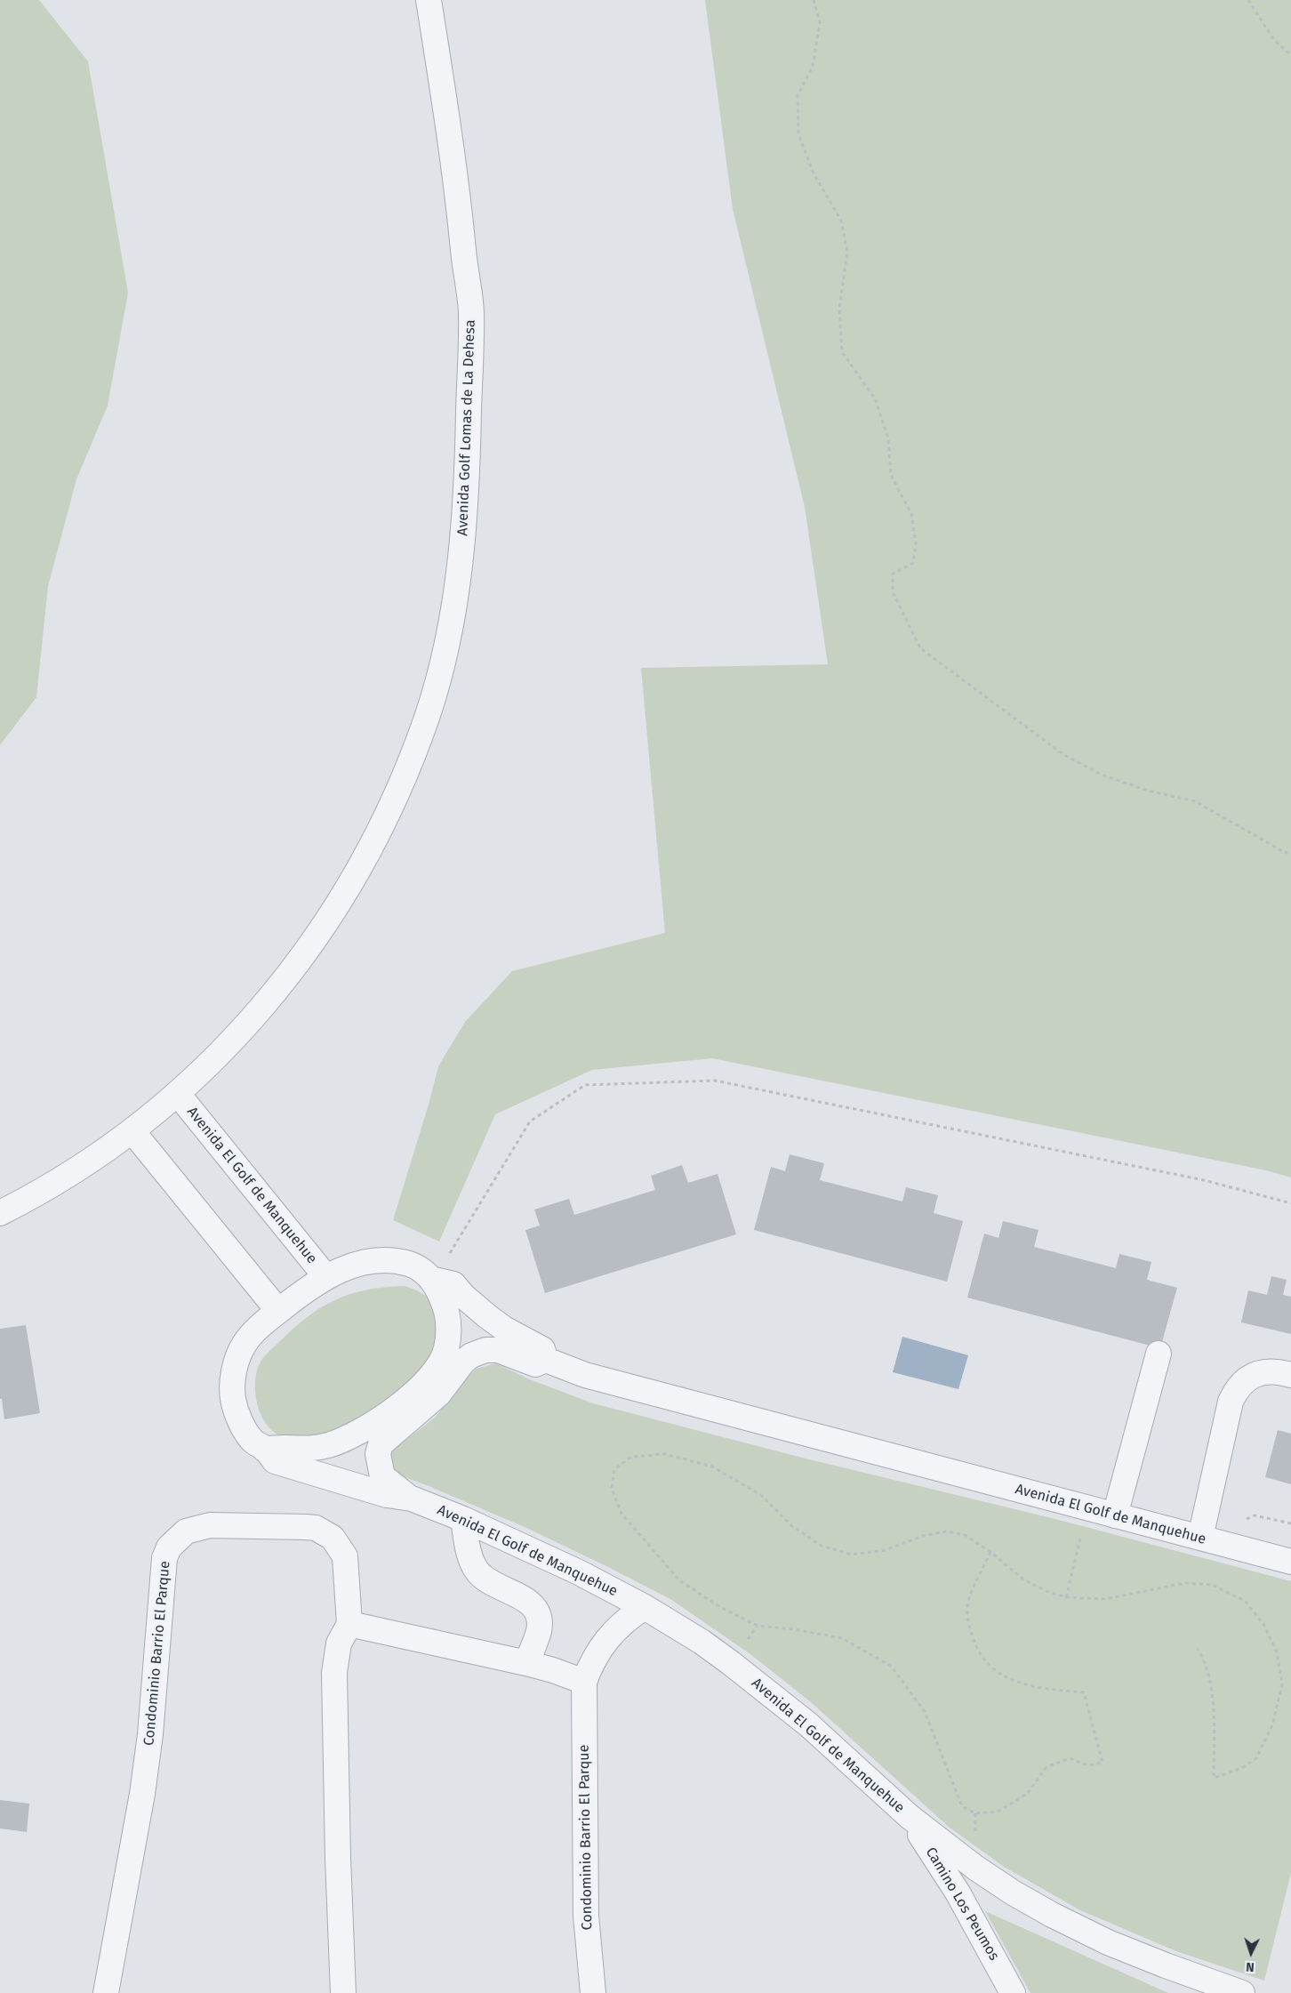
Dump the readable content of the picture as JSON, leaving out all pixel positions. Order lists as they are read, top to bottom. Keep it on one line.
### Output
{"streets":{"street":["Avenida Golf Lomas de La Dehesa","Avenida El Golf de Manquehue","Condominio Barrio El Parque","Camino Los Peumos"]},"crossings":[["Avenida Golf Lomas de La Dehesa","Avenida El Golf de Manquehue"],["Avenida El Golf de Manquehue","Condominio Barrio El Parque"],["Avenida El Golf de Manquehue","Camino Los Peumos"]],"north":"bottom"}
